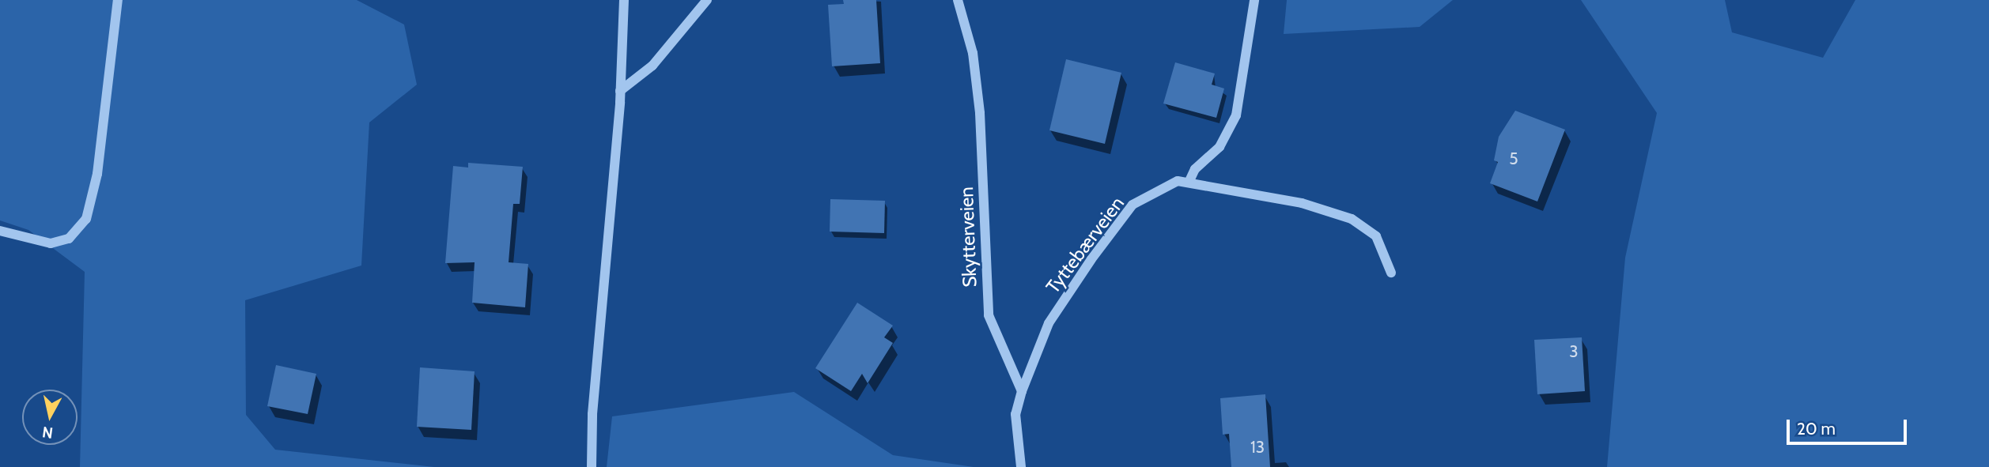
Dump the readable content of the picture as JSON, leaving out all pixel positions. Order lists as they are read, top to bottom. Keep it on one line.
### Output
{"streets":{"street":["Skytterveien","Tyttebærveien"]},"crossings":[["Skytterveien","Tyttebærveien"]],"house_numbers":["5","3","13"],"scale_bar":"20 m","north":"bottom"}
